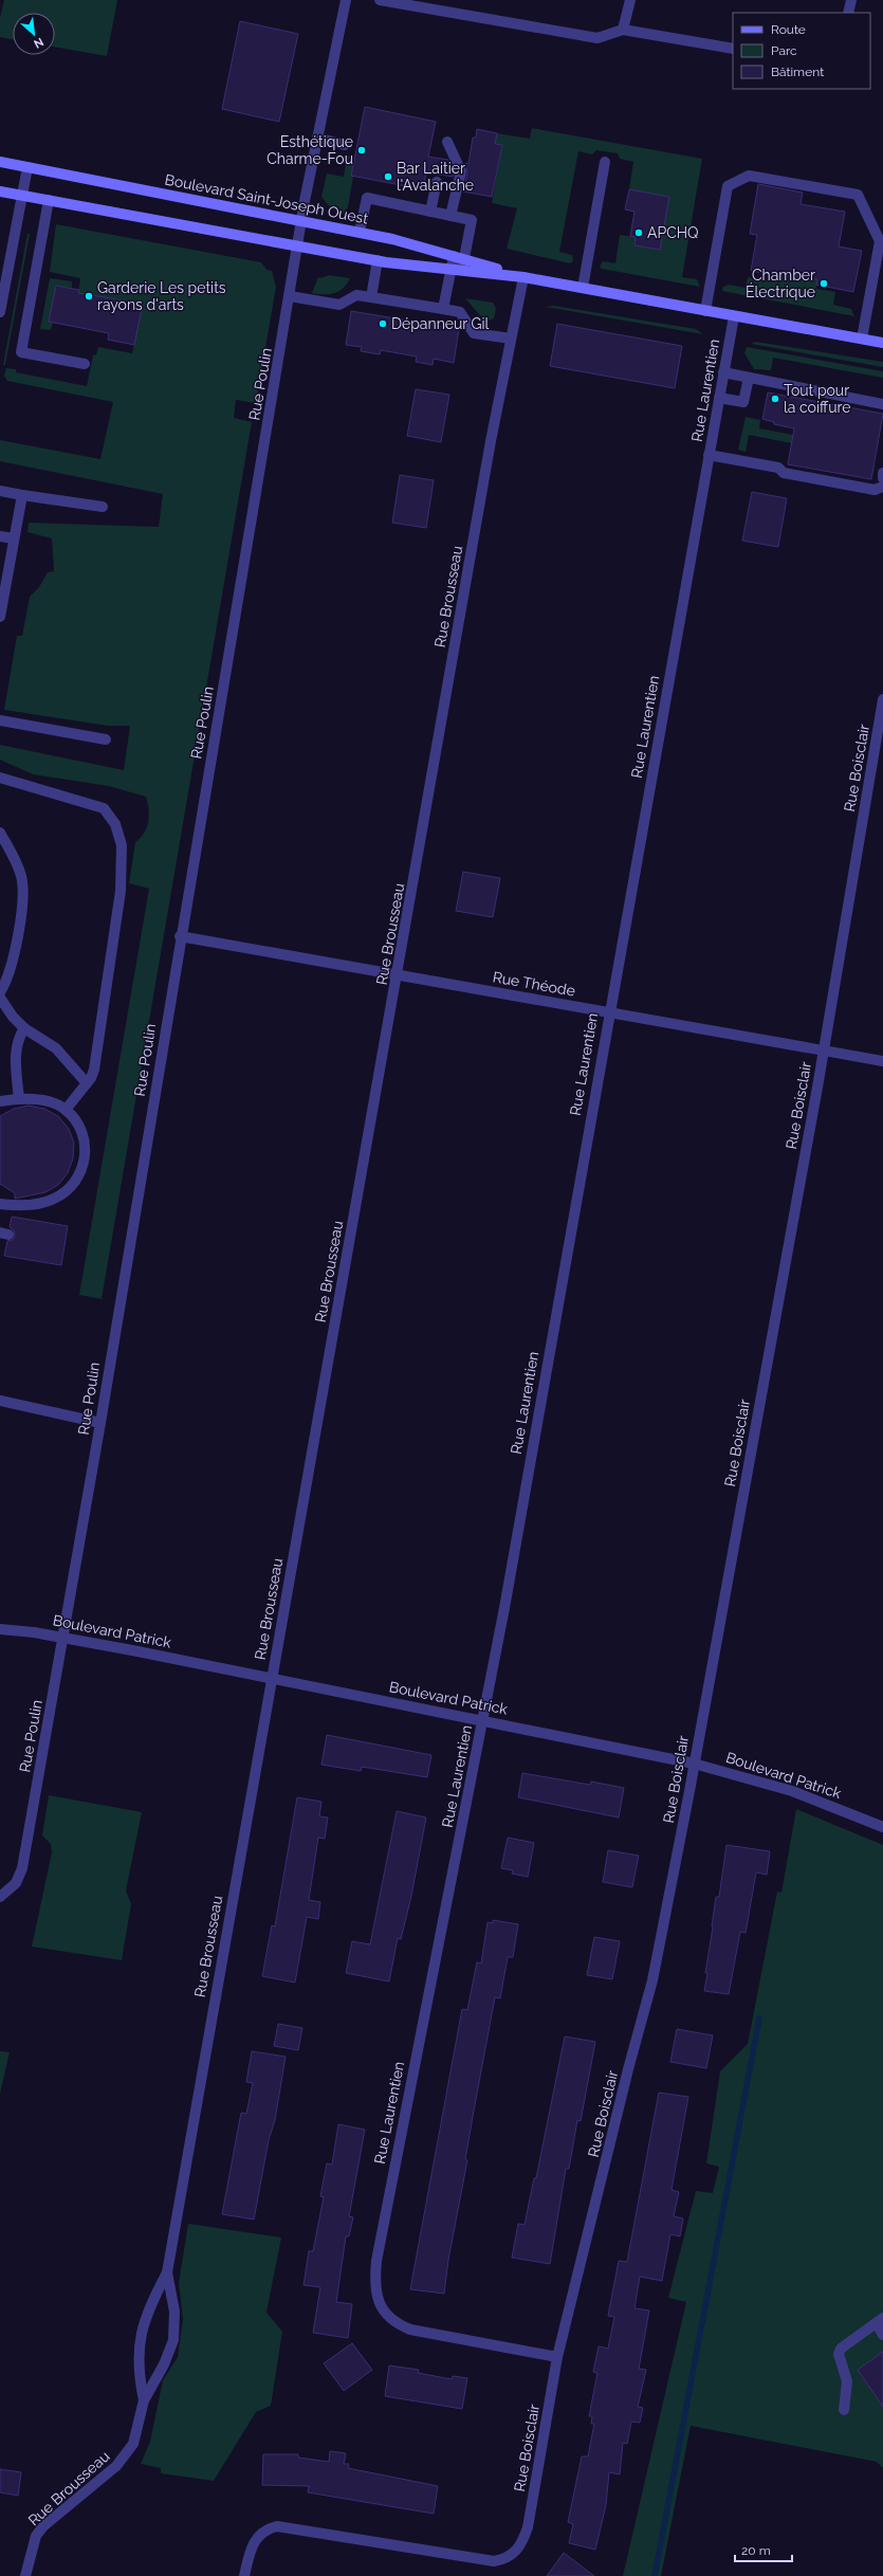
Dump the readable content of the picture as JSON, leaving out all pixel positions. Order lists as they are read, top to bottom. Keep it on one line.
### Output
{"streets":{"main road":["Boulevard Saint-Joseph Ouest"],"street":["Rue Poulin","Rue Laurentien","Rue Brousseau","Rue Boisclair","Rue Théode","Boulevard Patrick"]},"crossings":[["Boulevard Saint-Joseph Ouest","Rue Poulin"],["Boulevard Saint-Joseph Ouest","Rue Laurentien"],["Boulevard Saint-Joseph Ouest","Rue Brousseau"],["Rue Poulin","Rue Théode"],["Rue Poulin","Boulevard Patrick"],["Rue Laurentien","Rue Boisclair"],["Rue Laurentien","Rue Théode"],["Rue Laurentien","Boulevard Patrick"],["Rue Brousseau","Rue Théode"],["Rue Brousseau","Boulevard Patrick"],["Rue Boisclair","Rue Théode"],["Rue Boisclair","Boulevard Patrick"]],"places":["Esthétique Charme-Fou","Bar Laitier l'Avalanche","APCHQ","Chamber Électrique","Garderie Les petits rayons d'arts","Dépanneur Gil","Tout pour la coiffure"],"legend":["Route","Parc","Bâtiment"],"scale_bar":"20 m","north":"bottom right"}
